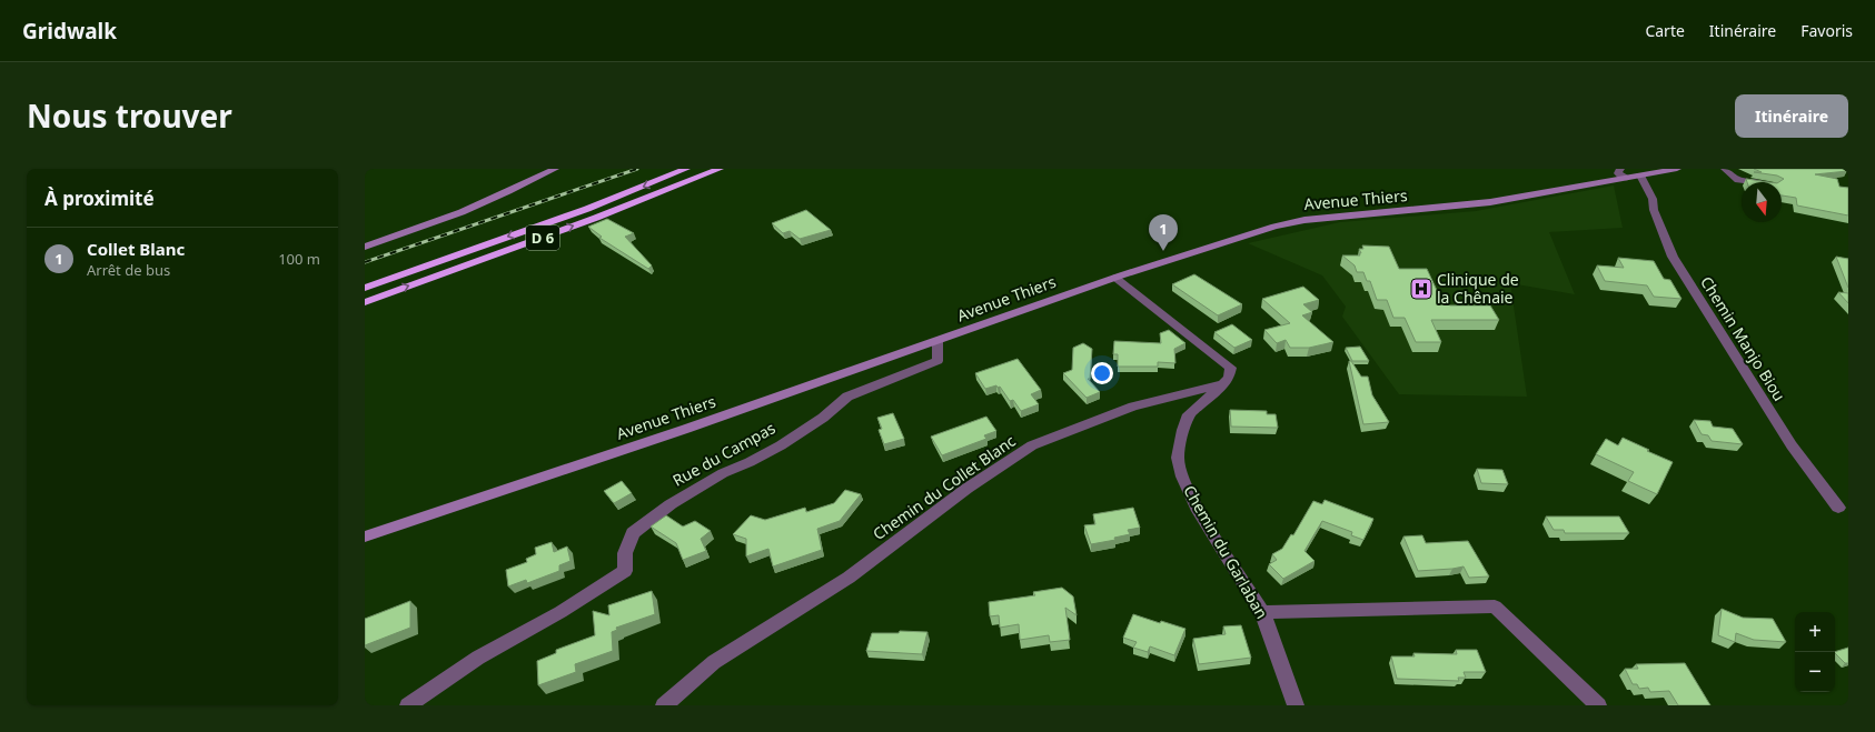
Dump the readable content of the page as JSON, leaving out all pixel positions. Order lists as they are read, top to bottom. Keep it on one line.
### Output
{"streets":{"highway":["D 6"],"main road":["Avenue Thiers"],"street":["Chemin Manjo Biou","Rue du Campas","Chemin du Collet Blanc","Chemin du Garlaban"]},"crossings":[["Avenue Thiers","Chemin Manjo Biou"],["Avenue Thiers","Rue du Campas"],["Chemin du Collet Blanc","Chemin du Garlaban"]],"places":{"hospital":["Clinique de la Chênaie"]},"north":"bottom","page":{"header":"Gridwalk","nav":["Carte","Itinéraire","Favoris"],"title":"Nous trouver","buttons":"Itinéraire","heading":"À proximité","pins":"1","list":[{"mark":"1","name":"Collet Blanc","note":"Arrêt de bus","value":"100 m"}],"map_buttons":["+","−"]}}
